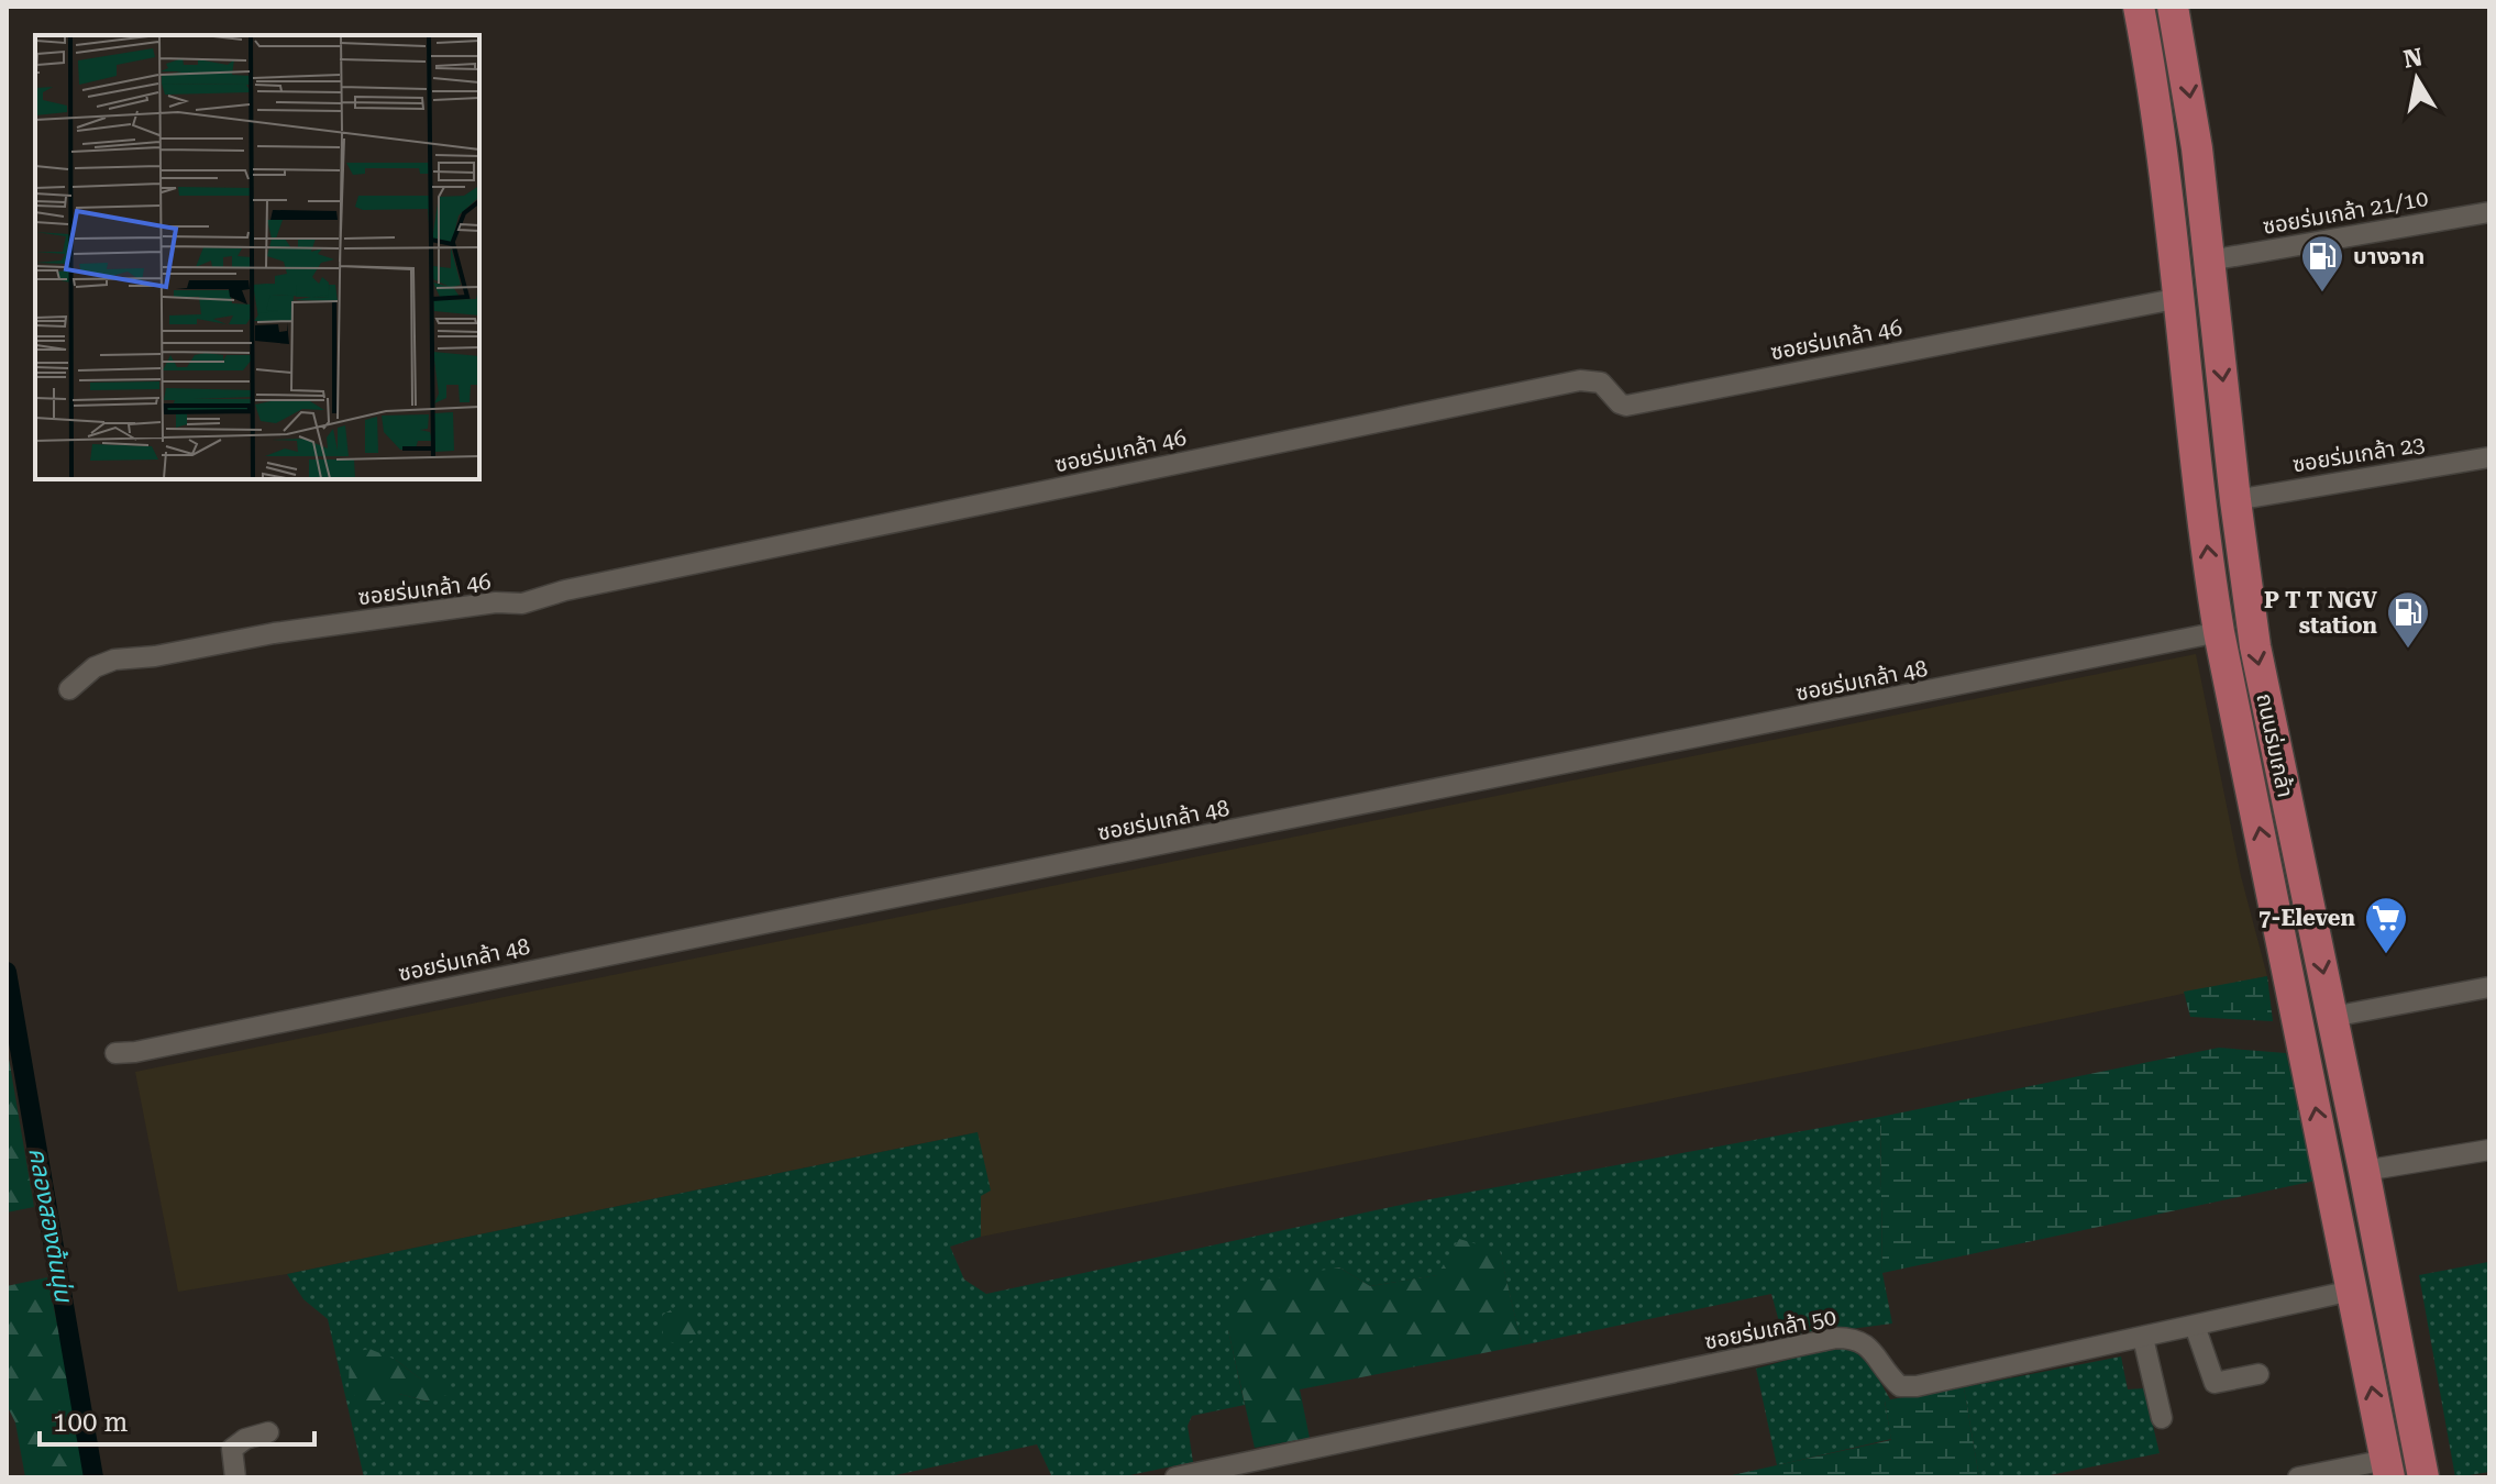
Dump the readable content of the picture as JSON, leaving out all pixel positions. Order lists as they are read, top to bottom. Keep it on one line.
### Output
{"streets":{"main road":["ถนนร่มเกล้า"],"street":["ซอยร่มเกล้า 21/10","ซอยร่มเกล้า 46","ซอยร่มเกล้า 23","ซอยร่มเกล้า 48","ซอยร่มเกล้า 50"]},"crossings":[["ซอยร่มเกล้า 21/10","ถนนร่มเกล้า"],["ซอยร่มเกล้า 46","ถนนร่มเกล้า"],["ซอยร่มเกล้า 23","ถนนร่มเกล้า"],["ซอยร่มเกล้า 48","ถนนร่มเกล้า"],["ถนนร่มเกล้า","ซอยร่มเกล้า 50"]],"water":["คลองสองต้นนุ่น"],"places":{"fuel station":["บางจาก","P T T NGV station"],"supermarket":["7-Eleven"]},"scale_bar":"100 m","north":"top"}
